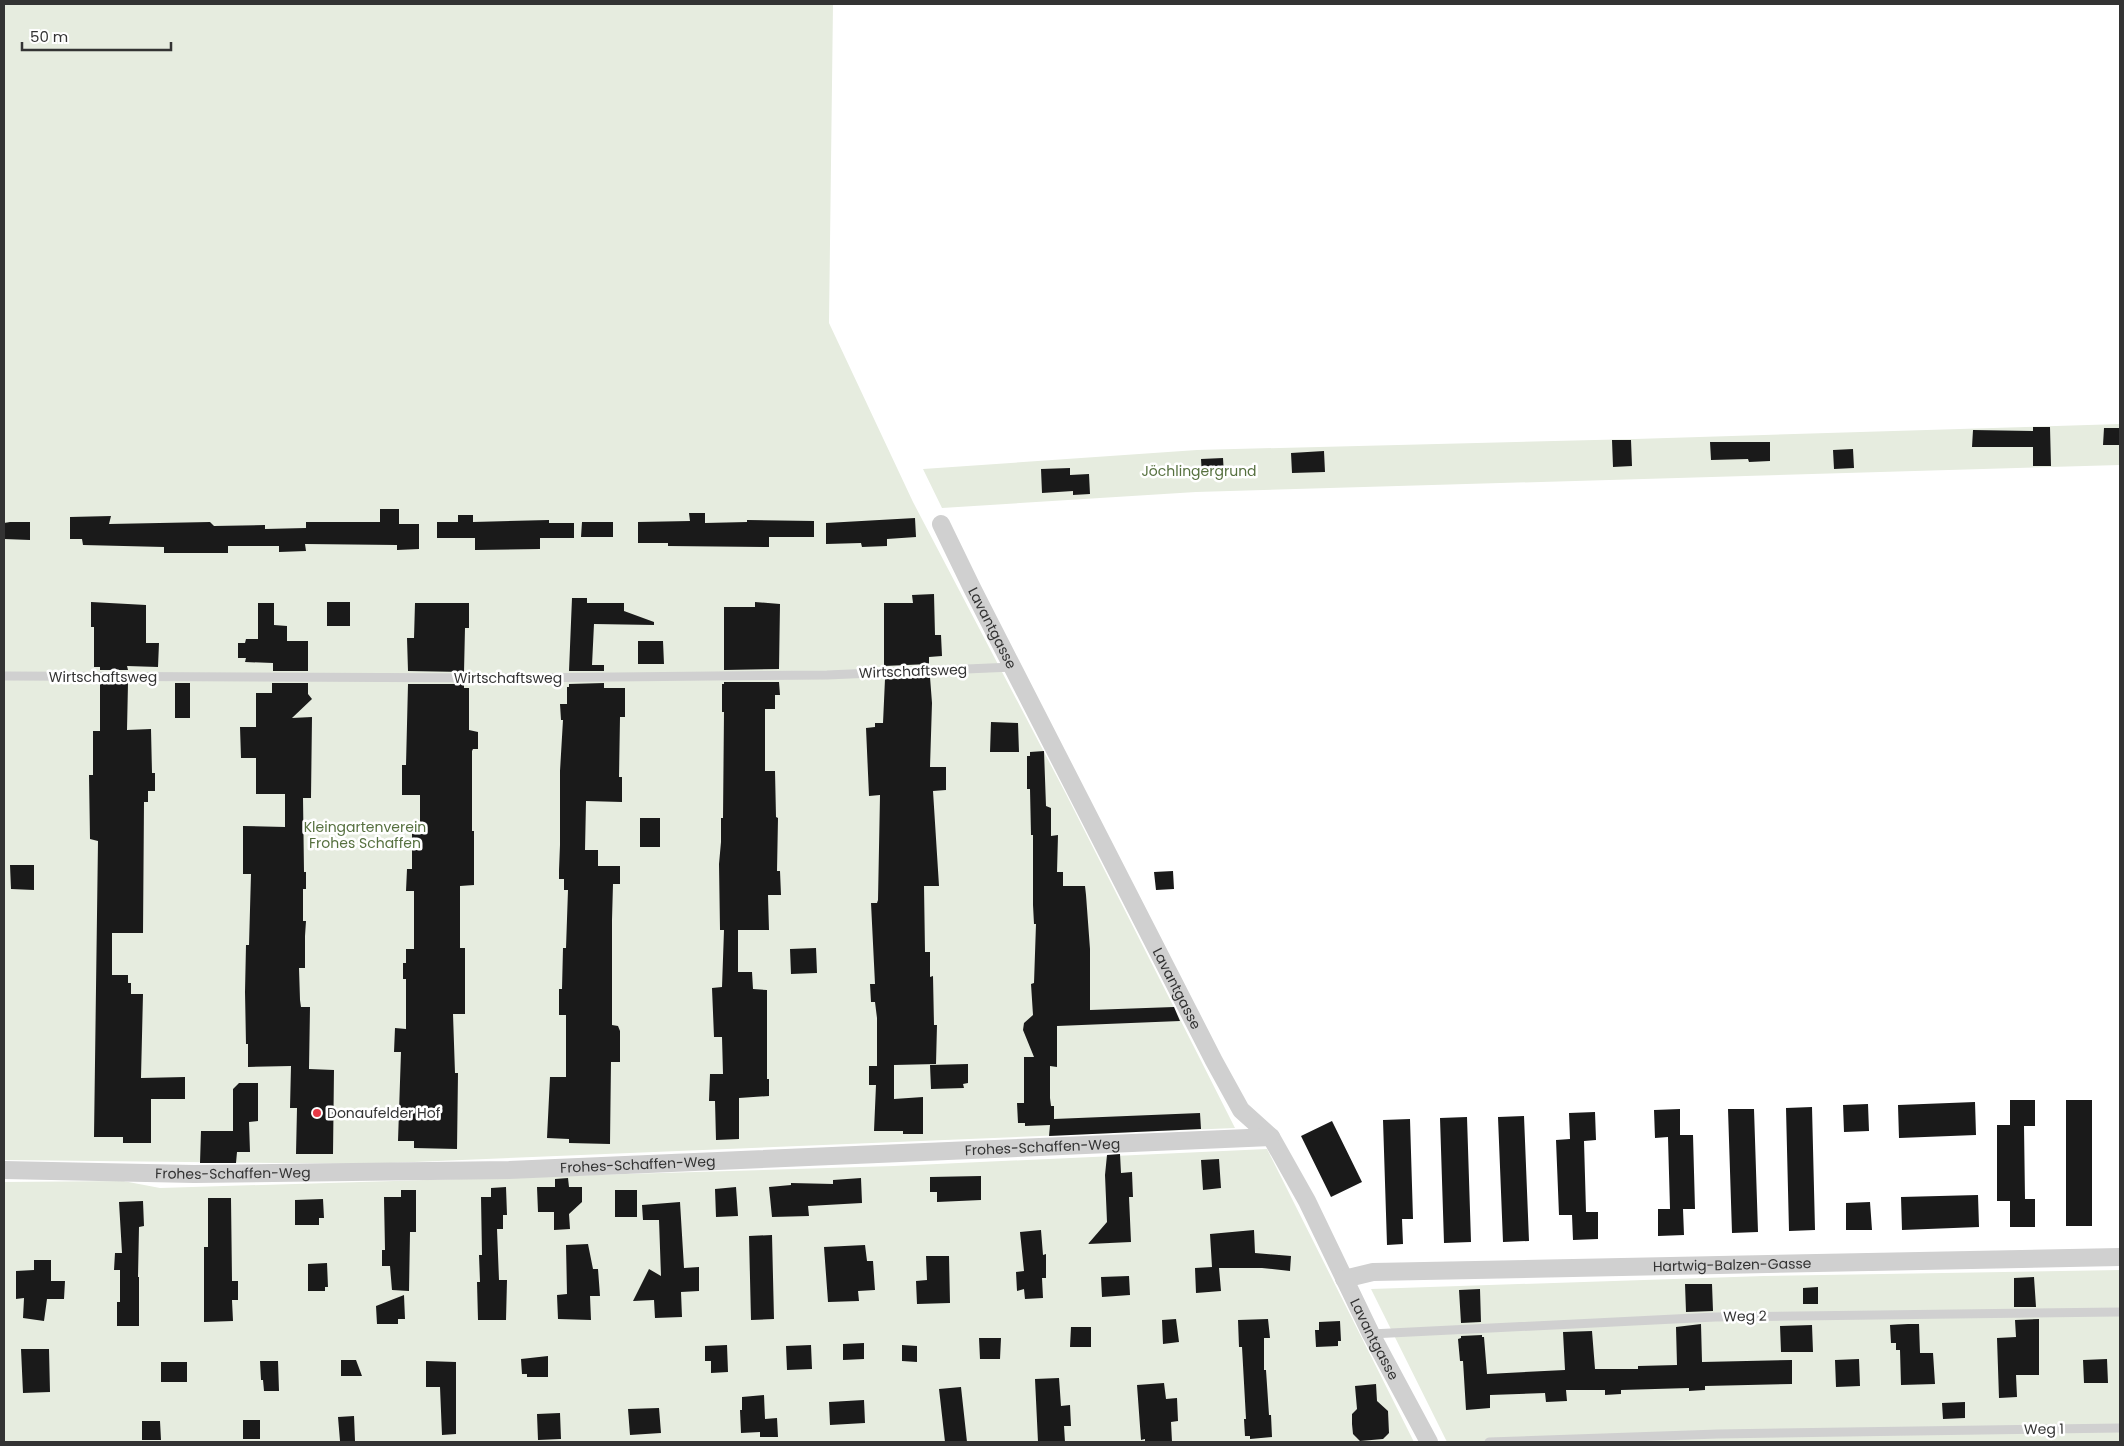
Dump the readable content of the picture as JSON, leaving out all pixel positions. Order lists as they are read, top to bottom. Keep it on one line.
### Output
{"streets":{"street":["Lavantgasse","Frohes-Schaffen-Weg","Hartwig-Balzen-Gasse"],"lane":["Wirtschaftsweg","Weg 2","Weg 1"]},"crossings":[["Lavantgasse","Wirtschaftsweg"],["Lavantgasse","Frohes-Schaffen-Weg"],["Lavantgasse","Hartwig-Balzen-Gasse"],["Lavantgasse","Weg 2"]],"parks":["Jöchlingergrund","Kleingartenverein Frohes Schaffen"],"places":["Donaufelder Hof"],"scale_bar":"50 m"}
